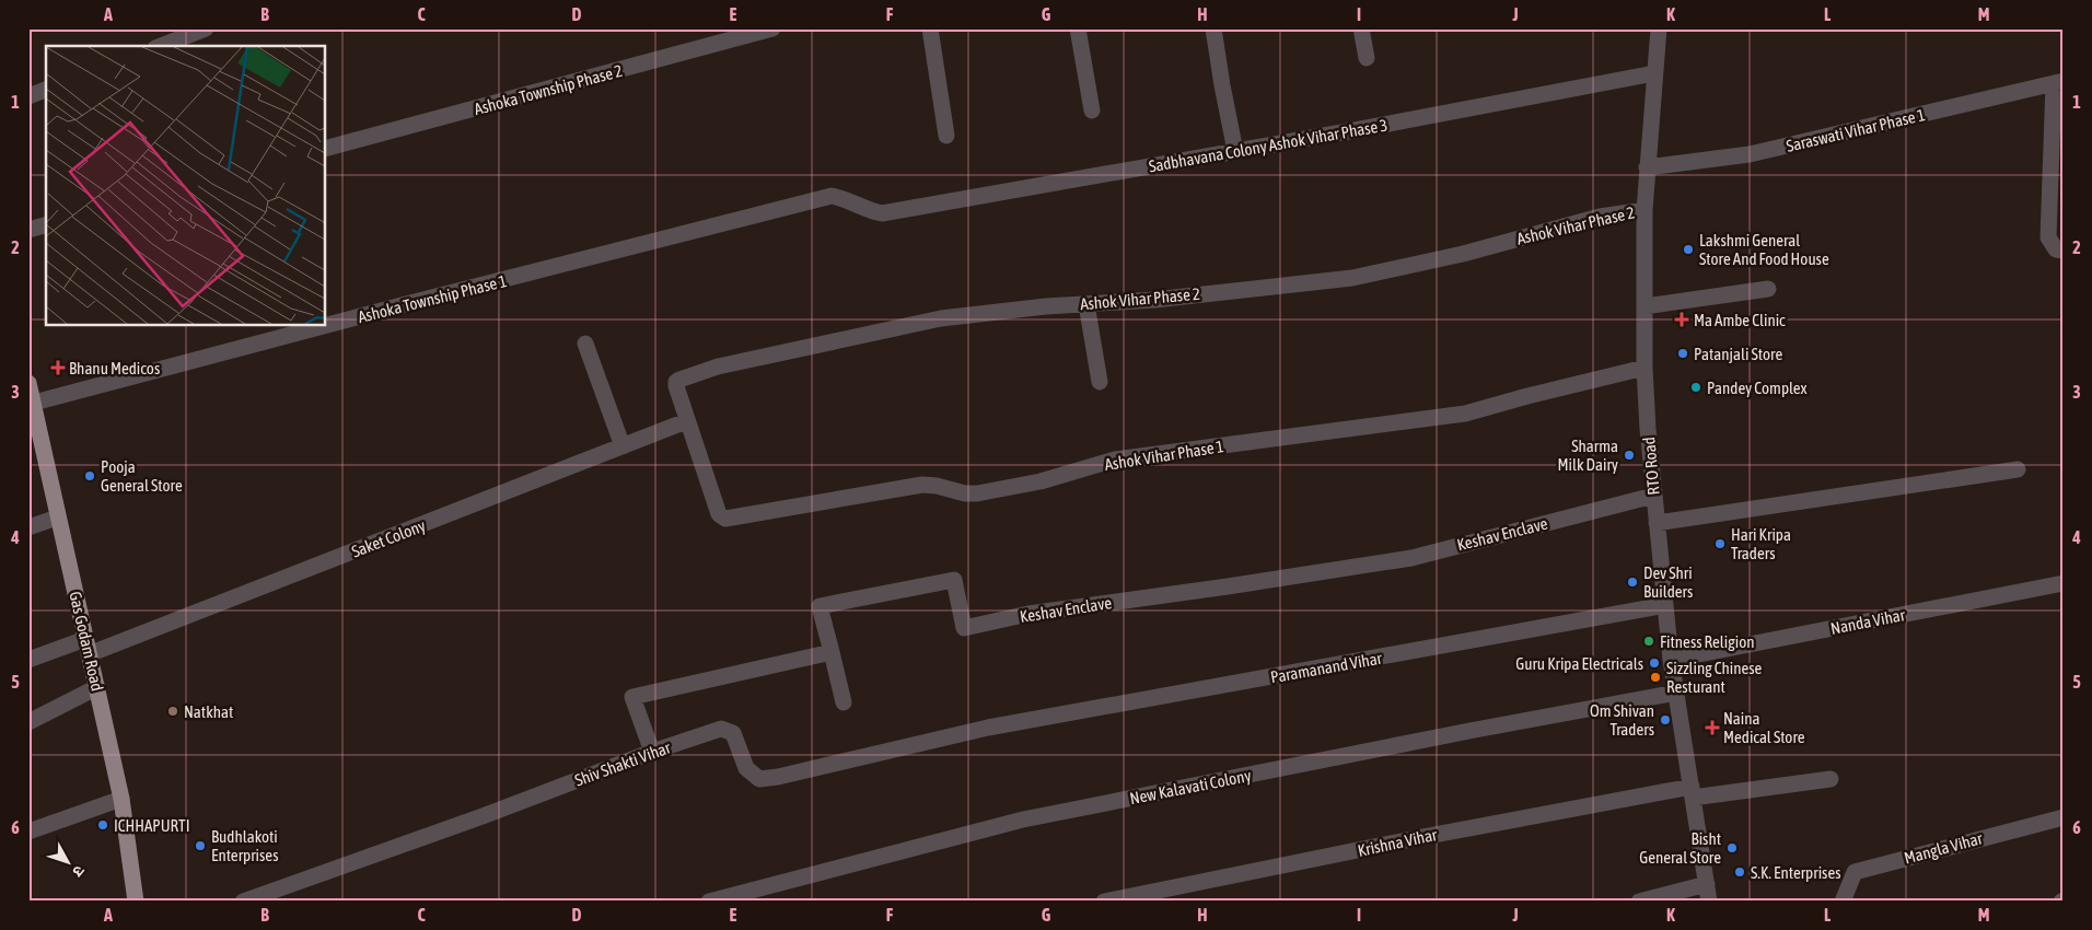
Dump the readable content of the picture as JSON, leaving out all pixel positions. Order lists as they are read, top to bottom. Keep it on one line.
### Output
{"streets":{"main road":["Gas Godam Road"],"street":["Ashoka Township Phase 2","Saraswati Vihar Phase 1","Sadbhavana Colony Ashok Vihar Phase 3","Ashok Vihar Phase 2","Ashoka Township Phase 1","Ashok Vihar Phase 1","RTO Road","Keshav Enclave","Saket Colony","Nanda Vihar","Paramanand Vihar","Shiv Shakti Vihar","New Kalavati Colony","Krishna Vihar","Mangla Vihar"]},"crossings":[["Saraswati Vihar Phase 1","RTO Road"],["Sadbhavana Colony Ashok Vihar Phase 3","Ashoka Township Phase 1"],["Sadbhavana Colony Ashok Vihar Phase 3","RTO Road"],["Ashok Vihar Phase 2","Ashok Vihar Phase 1"],["Ashok Vihar Phase 2","RTO Road"],["Ashok Vihar Phase 2","Saket Colony"],["Ashoka Township Phase 1","Gas Godam Road"],["Ashok Vihar Phase 1","RTO Road"],["Ashok Vihar Phase 1","Saket Colony"],["RTO Road","Keshav Enclave"],["RTO Road","Nanda Vihar"],["RTO Road","Paramanand Vihar"],["RTO Road","New Kalavati Colony"],["RTO Road","Krishna Vihar"],["Saket Colony","Gas Godam Road"],["Paramanand Vihar","Shiv Shakti Vihar"]],"places":{"other":["Lakshmi General Store And Food House","Patanjali Store","Pandey Complex","Sharma Milk Dairy","Pooja General Store","Hari Kripa Traders","Dev Shri Builders","Fitness Religion","Guru Kripa Electricals","Sizzling Chinese Resturant","Natkhat","Om Shivan Traders","ICHHAPURTI","Budhlakoti Enterprises","Bisht General Store","S.K. Enterprises"],"health":["Ma Ambe Clinic","Bhanu Medicos","Naina Medical Store"]},"north":"bottom right","grid":{"columns":["A","B","C","D","E","F","G","H","I","J","K","L","M"],"rows":["1","2","3","4","5","6"]}}
